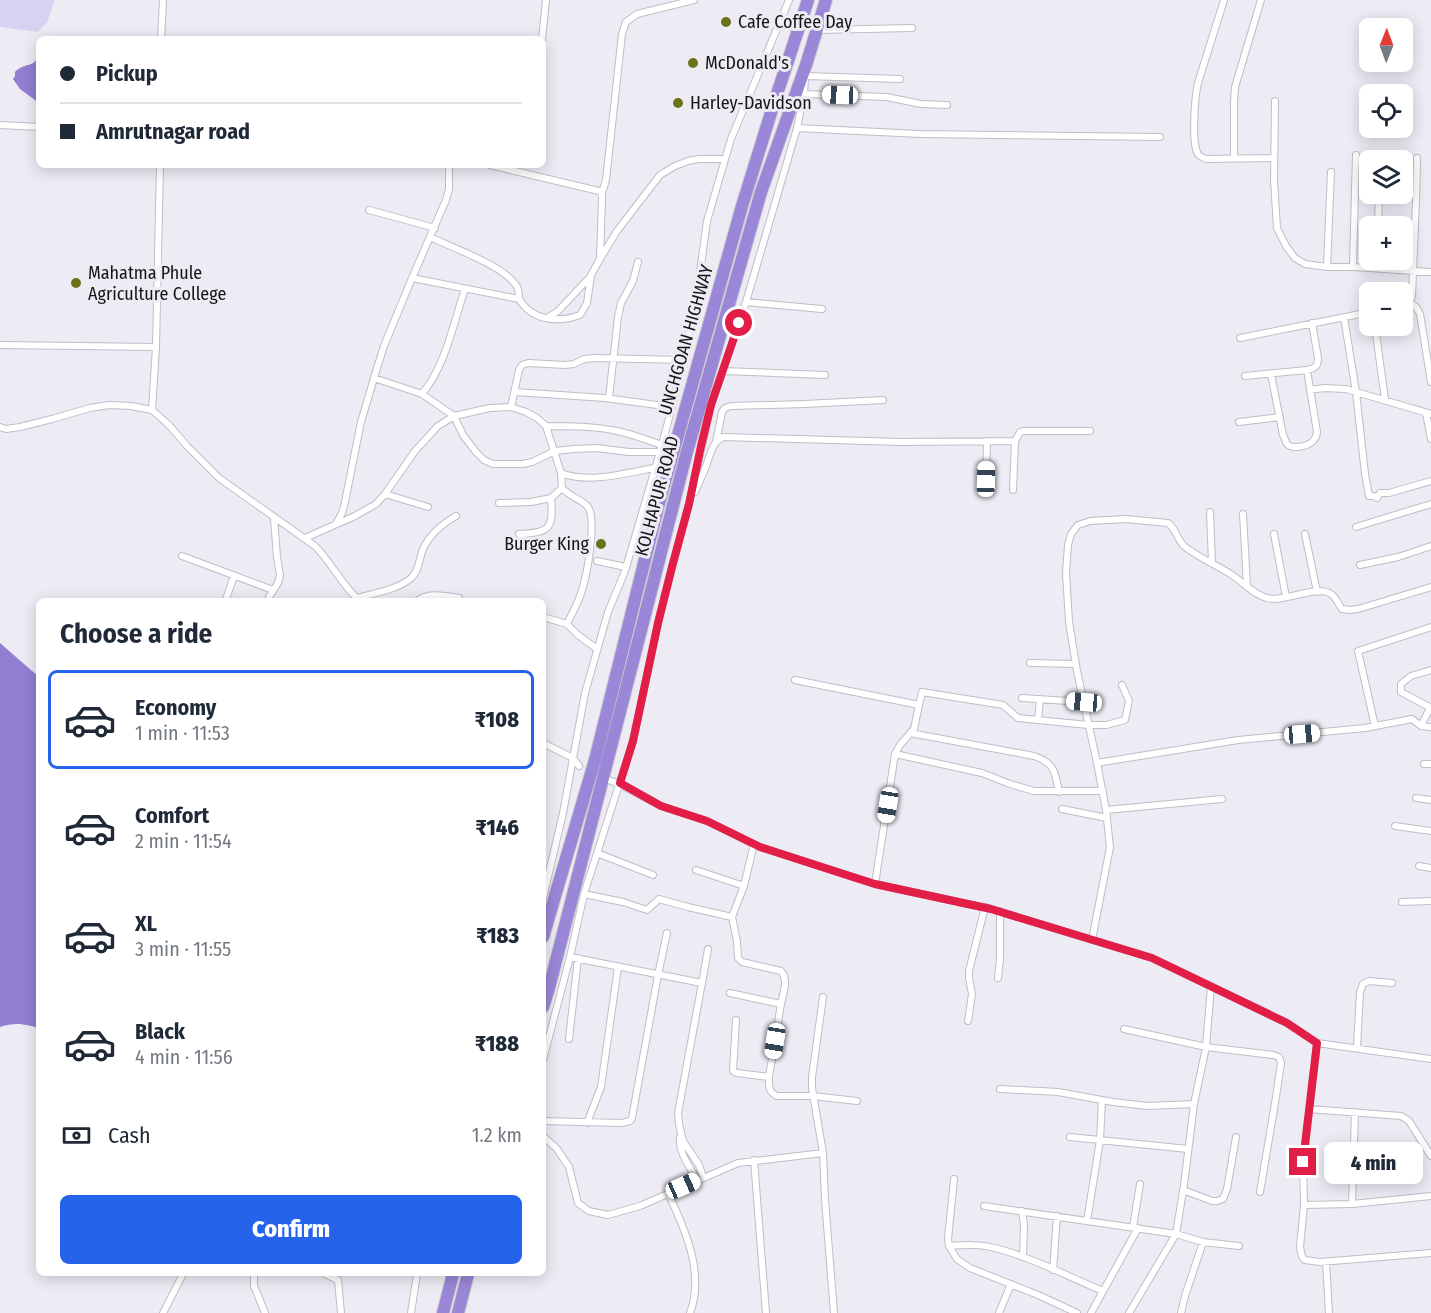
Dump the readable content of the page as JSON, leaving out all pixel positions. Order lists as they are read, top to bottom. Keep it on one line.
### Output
{"streets":{"highway":["UNCHGOAN HIGHWAY","KOLHAPUR ROAD"]},"places":["Cafe Coffee Day","McDonald's","Harley-Davidson","Mahatma Phule Agriculture College","Burger King"],"north":"top","page":{"map_buttons":["+","−"],"banner":["Pickup","Amrutnagar road"],"heading":"Choose a ride","list":[{"name":"Economy","note":"1 min · 11:53","value":"₹108"},{"name":"Comfort","note":"2 min · 11:54","value":"₹146"},{"name":"XL","note":"3 min · 11:55","value":"₹183"},{"name":"Black","note":"4 min · 11:56","value":"₹188"}],"pay":["Cash","1.2 km"],"bubble":"4 min","buttons":"Confirm"}}
